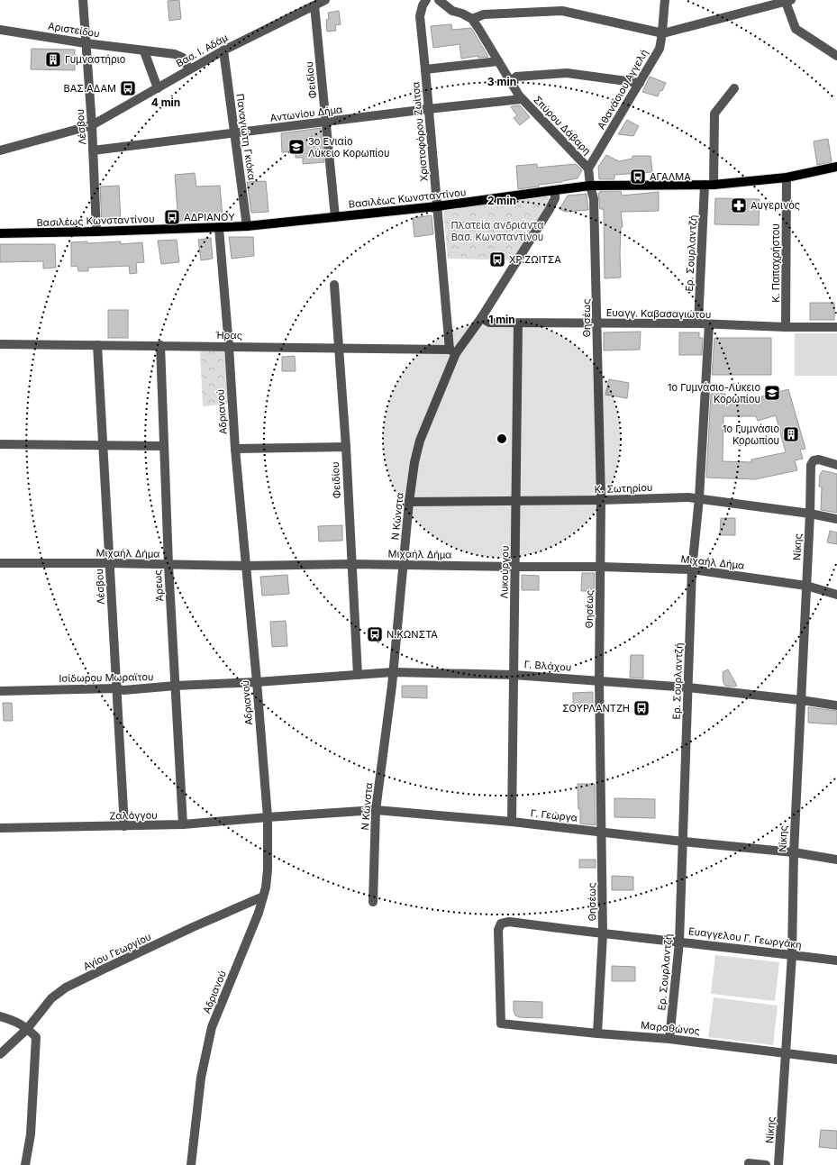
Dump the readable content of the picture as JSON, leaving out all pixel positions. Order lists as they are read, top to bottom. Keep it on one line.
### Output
{"streets":{"main road":["Βασιλέως Κωνσταντίνου"],"street":["Αριστείδου","Βασ. Ι. Αδάμ","Φειδίου","Αθανάσιου Αγγελή","Αντωνίου Δήμα","Σπύρου Δάβαρη","Λέσβου","Χριστοφόρου Ζωίτσα","Παναγιώτη Γκιόκα","Ερ. Σουρλαντζή","Κ. Παπαχρήστου","Ευαγγ. Καβασαγιώτου","Θησέως","Ήρας","Αδριανού","Κ. Σωτηρίου","Ν Κώνστα","Νίκης","Μιχαήλ Δήμα","Λυκούργου","Άρεως","Γ. Βλάχου","Ισίδωρου Μωραϊτου","Ζαλόγγου","Γ. Γεώργα","Ευαγγελου Γ. Γεωργάκη","Αγίου Γεωργίου","Μαραθώνος"]},"crossings":[["Αριστείδου","Βασ. Ι. Αδάμ"],["Αριστείδου","Λέσβου"],["Βασ. Ι. Αδάμ","Φειδίου"],["Βασ. Ι. Αδάμ","Λέσβου"],["Βασ. Ι. Αδάμ","Παναγιώτη Γκιόκα"],["Φειδίου","Αντωνίου Δήμα"],["Φειδίου","Βασιλέως Κωνσταντίνου"],["Φειδίου","Ήρας"],["Φειδίου","Μιχαήλ Δήμα"],["Φειδίου","Γ. Βλάχου"],["Αθανάσιου Αγγελή","Σπύρου Δάβαρη"],["Αντωνίου Δήμα","Σπύρου Δάβαρη"],["Αντωνίου Δήμα","Λέσβου"],["Αντωνίου Δήμα","Χριστοφόρου Ζωίτσα"],["Αντωνίου Δήμα","Παναγιώτη Γκιόκα"],["Λέσβου","Βασιλέως Κωνσταντίνου"],["Λέσβου","Ήρας"],["Λέσβου","Μιχαήλ Δήμα"],["Λέσβου","Ισίδωρου Μωραϊτου"],["Λέσβου","Ζαλόγγου"],["Χριστοφόρου Ζωίτσα","Βασιλέως Κωνσταντίνου"],["Χριστοφόρου Ζωίτσα","Ήρας"],["Χριστοφόρου Ζωίτσα","Ν Κώνστα"],["Παναγιώτη Γκιόκα","Βασιλέως Κωνσταντίνου"],["Βασιλέως Κωνσταντίνου","Ερ. Σουρλαντζή"],["Βασιλέως Κωνσταντίνου","Κ. Παπαχρήστου"],["Βασιλέως Κωνσταντίνου","Θησέως"],["Βασιλέως Κωνσταντίνου","Αδριανού"],["Βασιλέως Κωνσταντίνου","Ν Κώνστα"],["Ερ. Σουρλαντζή","Ευαγγ. Καβασαγιώτου"],["Ερ. Σουρλαντζή","Κ. Σωτηρίου"],["Ερ. Σουρλαντζή","Μιχαήλ Δήμα"],["Ερ. Σουρλαντζή","Γ. Βλάχου"],["Ερ. Σουρλαντζή","Γ. Γεώργα"],["Ερ. Σουρλαντζή","Ευαγγελου Γ. Γεωργάκη"],["Ερ. Σουρλαντζή","Μαραθώνος"],["Κ. Παπαχρήστου","Ευαγγ. Καβασαγιώτου"],["Ευαγγ. Καβασαγιώτου","Θησέως"],["Ευαγγ. Καβασαγιώτου","Ν Κώνστα"],["Ευαγγ. Καβασαγιώτου","Λυκούργου"],["Θησέως","Κ. Σωτηρίου"],["Θησέως","Μιχαήλ Δήμα"],["Θησέως","Γ. Βλάχου"],["Θησέως","Γ. Γεώργα"],["Θησέως","Ευαγγελου Γ. Γεωργάκη"],["Θησέως","Μαραθώνος"],["Ήρας","Αδριανού"],["Ήρας","Ν Κώνστα"],["Ήρας","Άρεως"],["Αδριανού","Μιχαήλ Δήμα"],["Αδριανού","Γ. Βλάχου"],["Αδριανού","Ισίδωρου Μωραϊτου"],["Αδριανού","Ζαλόγγου"],["Αδριανού","Γ. Γεώργα"],["Αδριανού","Αγίου Γεωργίου"],["Κ. Σωτηρίου","Ν Κώνστα"],["Κ. Σωτηρίου","Νίκης"],["Κ. Σωτηρίου","Λυκούργου"],["Ν Κώνστα","Μιχαήλ Δήμα"],["Ν Κώνστα","Γ. Βλάχου"],["Ν Κώνστα","Γ. Γεώργα"],["Νίκης","Μιχαήλ Δήμα"],["Νίκης","Γ. Βλάχου"],["Νίκης","Γ. Γεώργα"],["Νίκης","Ευαγγελου Γ. Γεωργάκη"],["Νίκης","Μαραθώνος"],["Μιχαήλ Δήμα","Λυκούργου"],["Μιχαήλ Δήμα","Άρεως"],["Λυκούργου","Γ. Βλάχου"],["Λυκούργου","Γ. Γεώργα"],["Άρεως","Ισίδωρου Μωραϊτου"],["Άρεως","Ζαλόγγου"],["Γ. Βλάχου","Ισίδωρου Μωραϊτου"],["Ζαλόγγου","Γ. Γεώργα"],["Ευαγγελου Γ. Γεωργάκη","Μαραθώνος"]],"parks":["Πλατεία ανδριάντα Βασ. Κωνσταντίνου"],"places":{"building":["Γυμναστήριο","1ο Γυμνάσιο Κορωπίου"],"bus stop":["ΒΑΣ.ΑΔΑΜ","ΑΓΑΛΜΑ","ΑΔΡΙΑΝΟΥ","ΧΡ.ΖΩΙΤΣΑ","Ν.ΚΩΝΣΤΑ","ΣΟΥΡΛΑΝΤΖΗ"],"school or university":["3ο Ενιαίο Λύκειο Κορωπίου","1ο Γυμνάσιο-Λύκειο Κορωπίου"],"pharmacy":["Αυγερινός"]},"rings":["3 min","4 min","2 min","1 min"]}
